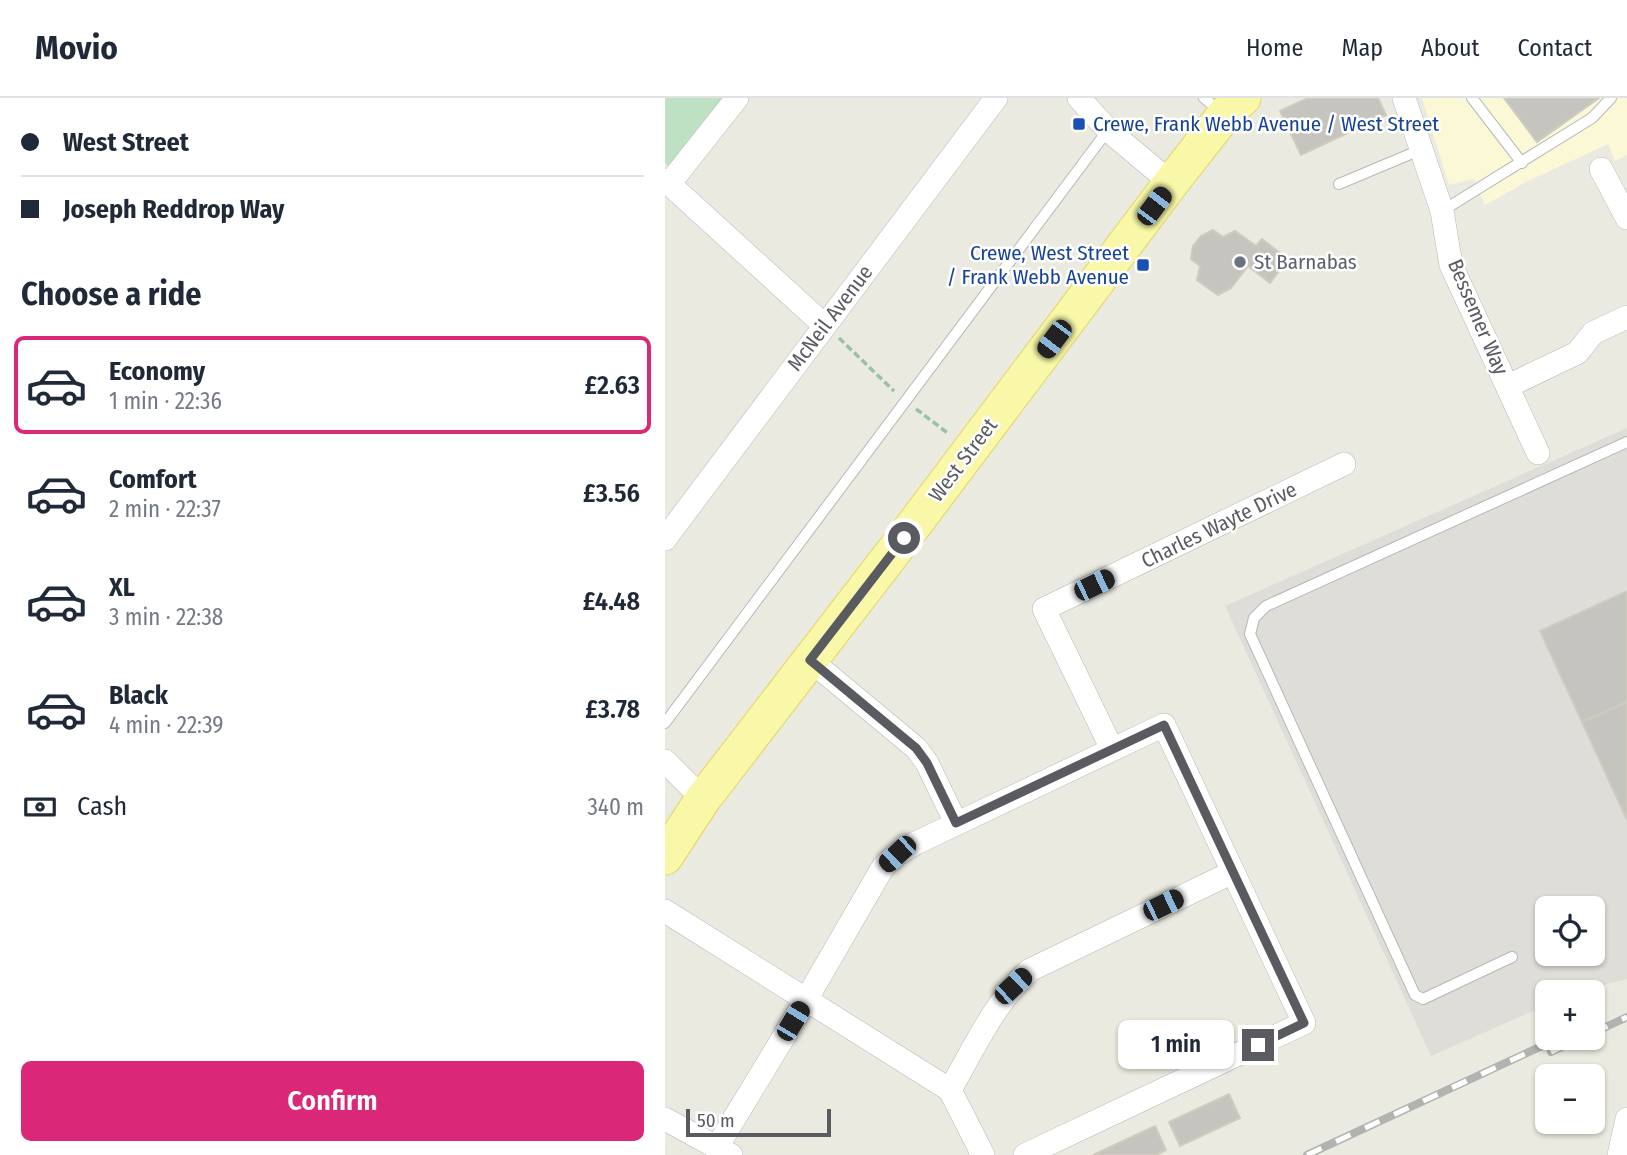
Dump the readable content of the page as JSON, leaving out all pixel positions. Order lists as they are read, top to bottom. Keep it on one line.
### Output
{"streets":{"main road":["West Street"],"street":["Bessemer Way","McNeil Avenue","Charles Wayte Drive"]},"places":{"transit":["Crewe, Frank Webb Avenue / West Street","Crewe, West Street / Frank Webb Avenue"],"other":["St Barnabas"]},"scale_bar":"50 m","page":{"header":"Movio","nav":["Home","Map","About","Contact"],"banner":["West Street","Joseph Reddrop Way"],"heading":"Choose a ride","list":[{"name":"Economy","note":"1 min · 22:36","value":"£2.63"},{"name":"Comfort","note":"2 min · 22:37","value":"£3.56"},{"name":"XL","note":"3 min · 22:38","value":"£4.48"},{"name":"Black","note":"4 min · 22:39","value":"£3.78"}],"pay":["Cash","340 m"],"map_buttons":["+","−"],"bubble":"1 min","buttons":"Confirm","scale":"50 m"}}
